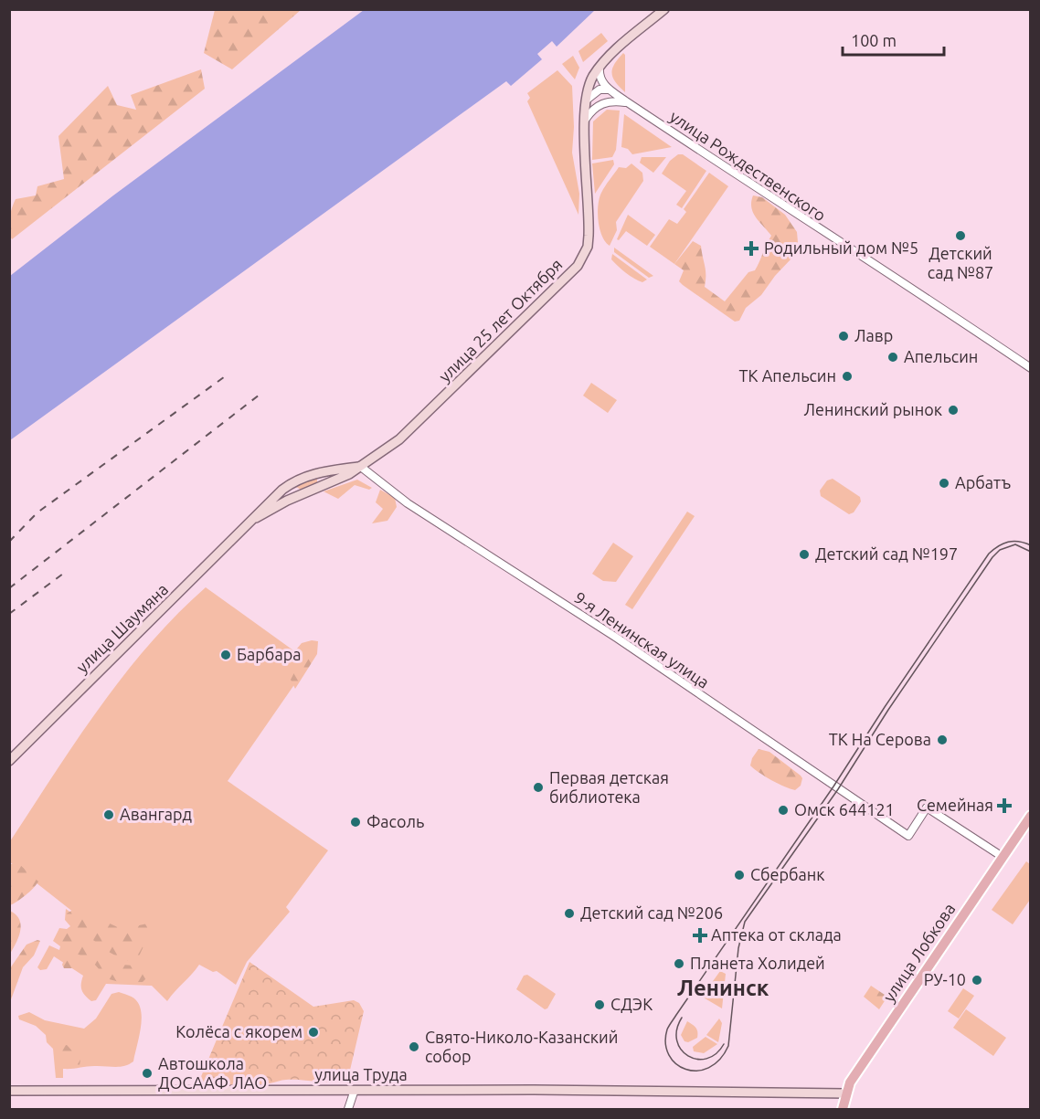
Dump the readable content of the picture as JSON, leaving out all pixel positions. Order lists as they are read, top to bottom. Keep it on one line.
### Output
{"streets":{"main road":["улица 25 лет Октября","улица Шаумяна","улица Лобкова","улица Труда"],"street":["улица Рождественского","9-я Ленинская улица"]},"crossings":[["улица 25 лет Октября","улица Шаумяна"],["улица 25 лет Октября","9-я Ленинская улица"],["улица Шаумяна","9-я Ленинская улица"],["9-я Ленинская улица","улица Лобкова"],["улица Лобкова","улица Труда"]],"districts":["Ленинск"],"places":{"other":["Детский сад №87","Лавр","Апельсин","ТК Апельсин","Ленинский рынок","Арбатъ","Детский сад №197","Барбара","ТК На Серова","Первая детская библиотека","Омск 644121","Авангард","Фасоль","Сбербанк","Детский сад №206","Планета Холидей","РУ-10","СДЭК","Колёса с якорем","Свято-Николо-Казанский собор","Автошкола ДОСААФ ЛАО"],"health":["Родильный дом №5","Семейная","Аптека от склада"]},"scale_bar":"100 m"}
